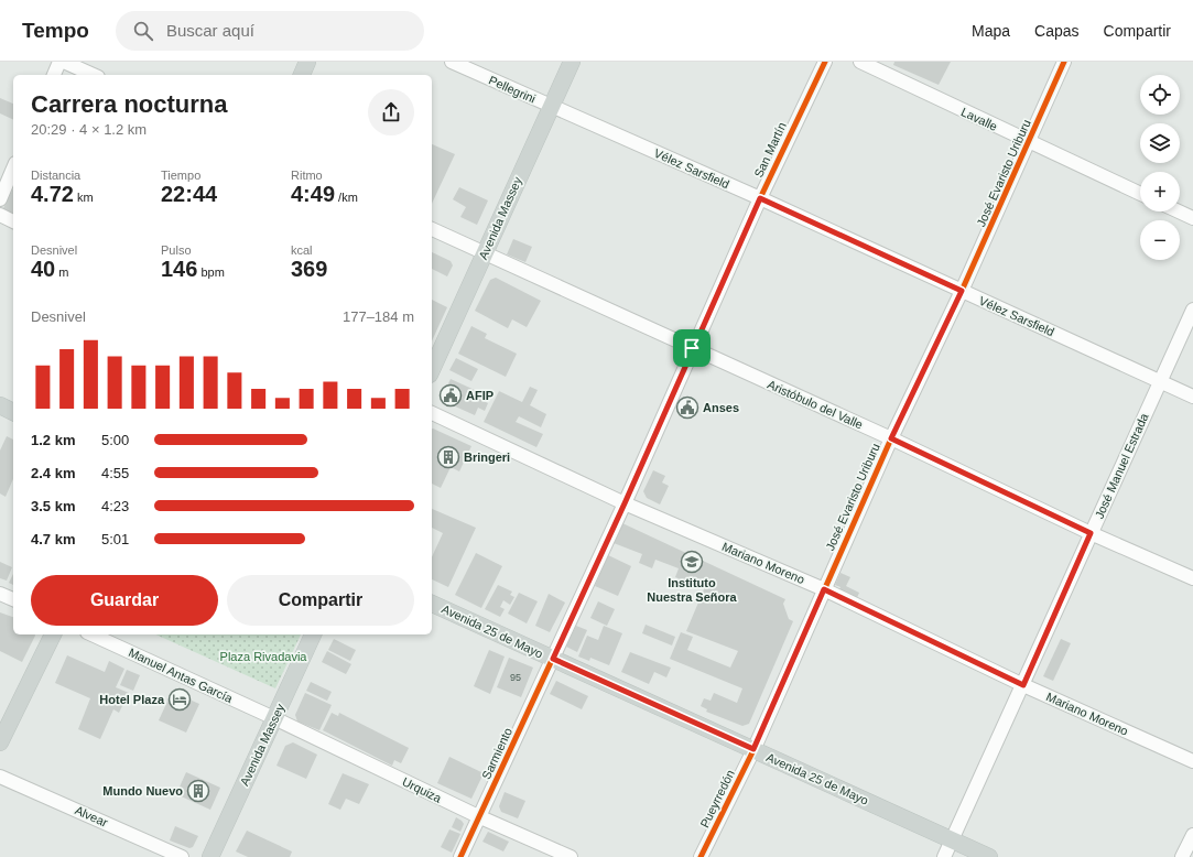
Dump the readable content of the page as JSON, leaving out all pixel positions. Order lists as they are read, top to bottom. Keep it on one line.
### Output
{"streets":{"main road":["Avenida Massey","Avenida 25 de Mayo"],"street":["Pellegrini","Lavalle","San Martín","Vélez Sarsfield","José Evaristo Uriburu","Aristóbulo del Valle","José Manuel Estrada","Mariano Moreno","Manuel Antas García","Sarmiento","Urquiza","Pueyrredón","Alvear"]},"crossings":[["Pellegrini","Vélez Sarsfield"],["Pellegrini","Avenida Massey"],["Lavalle","José Evaristo Uriburu"],["San Martín","Vélez Sarsfield"],["San Martín","Aristóbulo del Valle"],["San Martín","Mariano Moreno"],["San Martín","Avenida 25 de Mayo"],["San Martín","Sarmiento"],["Vélez Sarsfield","José Evaristo Uriburu"],["Vélez Sarsfield","Avenida Massey"],["Vélez Sarsfield","José Manuel Estrada"],["José Evaristo Uriburu","Aristóbulo del Valle"],["José Evaristo Uriburu","Mariano Moreno"],["José Evaristo Uriburu","Avenida 25 de Mayo"],["José Evaristo Uriburu","Pueyrredón"],["Avenida Massey","Aristóbulo del Valle"],["Avenida Massey","Manuel Antas García"],["Avenida Massey","Urquiza"],["Aristóbulo del Valle","José Manuel Estrada"],["José Manuel Estrada","Mariano Moreno"],["José Manuel Estrada","Avenida 25 de Mayo"],["Avenida 25 de Mayo","Sarmiento"],["Avenida 25 de Mayo","Pueyrredón"],["Manuel Antas García","Urquiza"],["Sarmiento","Urquiza"]],"parks":["Plaza Rivadavia"],"places":{"public building":["AFIP","Anses"],"building":["Bringeri","Mundo Nuevo"],"school or university":["Instituto Nuestra Señora"],"hotel":["Hotel Plaza"]},"house_numbers":["95"],"page":{"header":"Tempo","search":"Buscar aquí","nav":["Mapa","Capas","Compartir"],"map_buttons":["+","−"],"heading":["Carrera nocturna","20:29 · 4 × 1.2 km"],"stats":[["Distancia","4.72 km"],["Tiempo","22:44"],["Ritmo","4:49 /km"],["Desnivel","40 m"],["Pulso","146 bpm"],["kcal","369"]],"chart":["Desnivel","177–184 m"],"list":[{"name":"1.2 km","note":"5:00"},{"name":"2.4 km","note":"4:55"},{"name":"3.5 km","note":"4:23"},{"name":"4.7 km","note":"5:01"}],"buttons":["Guardar","Compartir"]}}
